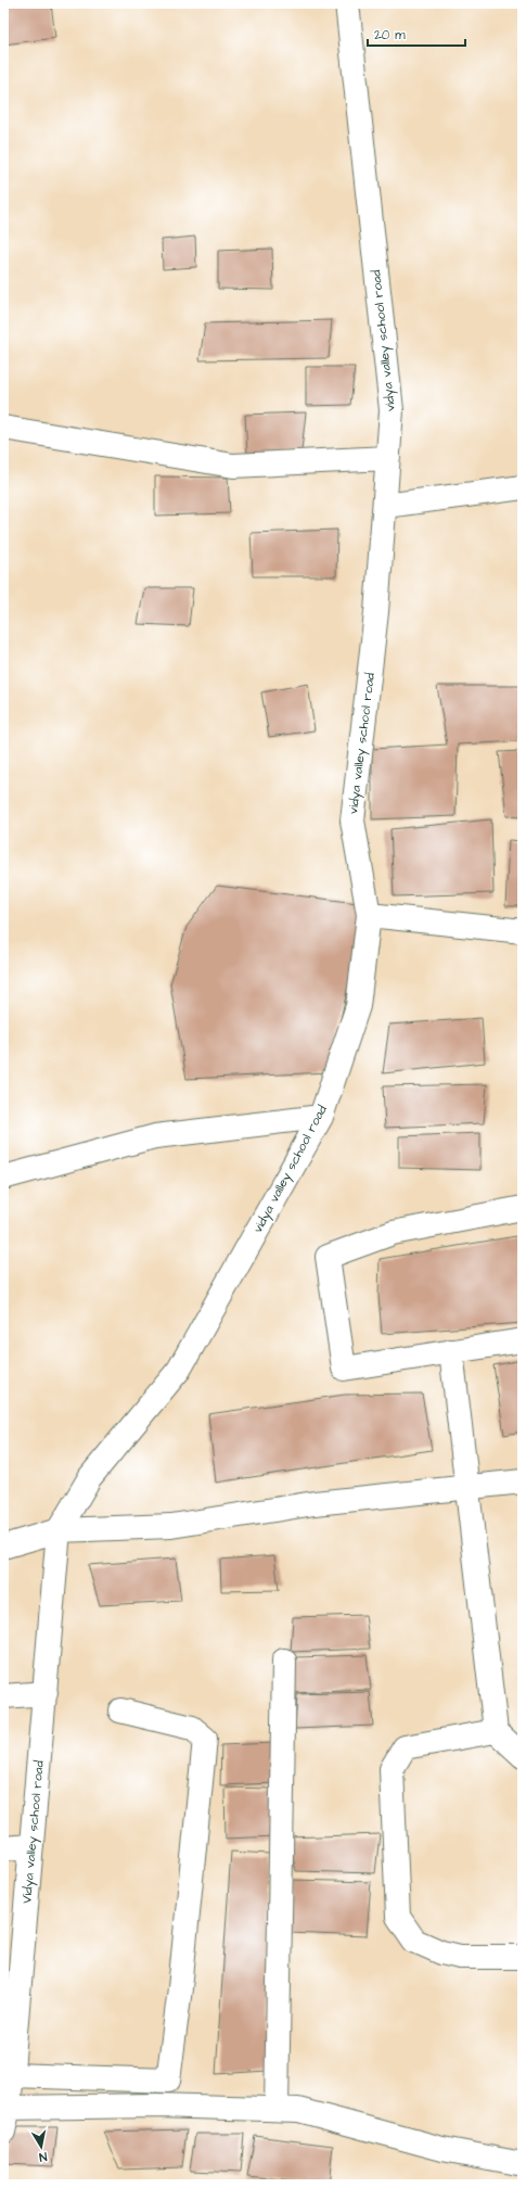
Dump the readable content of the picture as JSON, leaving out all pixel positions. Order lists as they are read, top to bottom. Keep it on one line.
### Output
{"streets":{"street":["vidya valley school road","Vidya valley school road"]},"crossings":[["vidya valley school road","Vidya valley school road"]],"scale_bar":"20 m","north":"bottom"}
